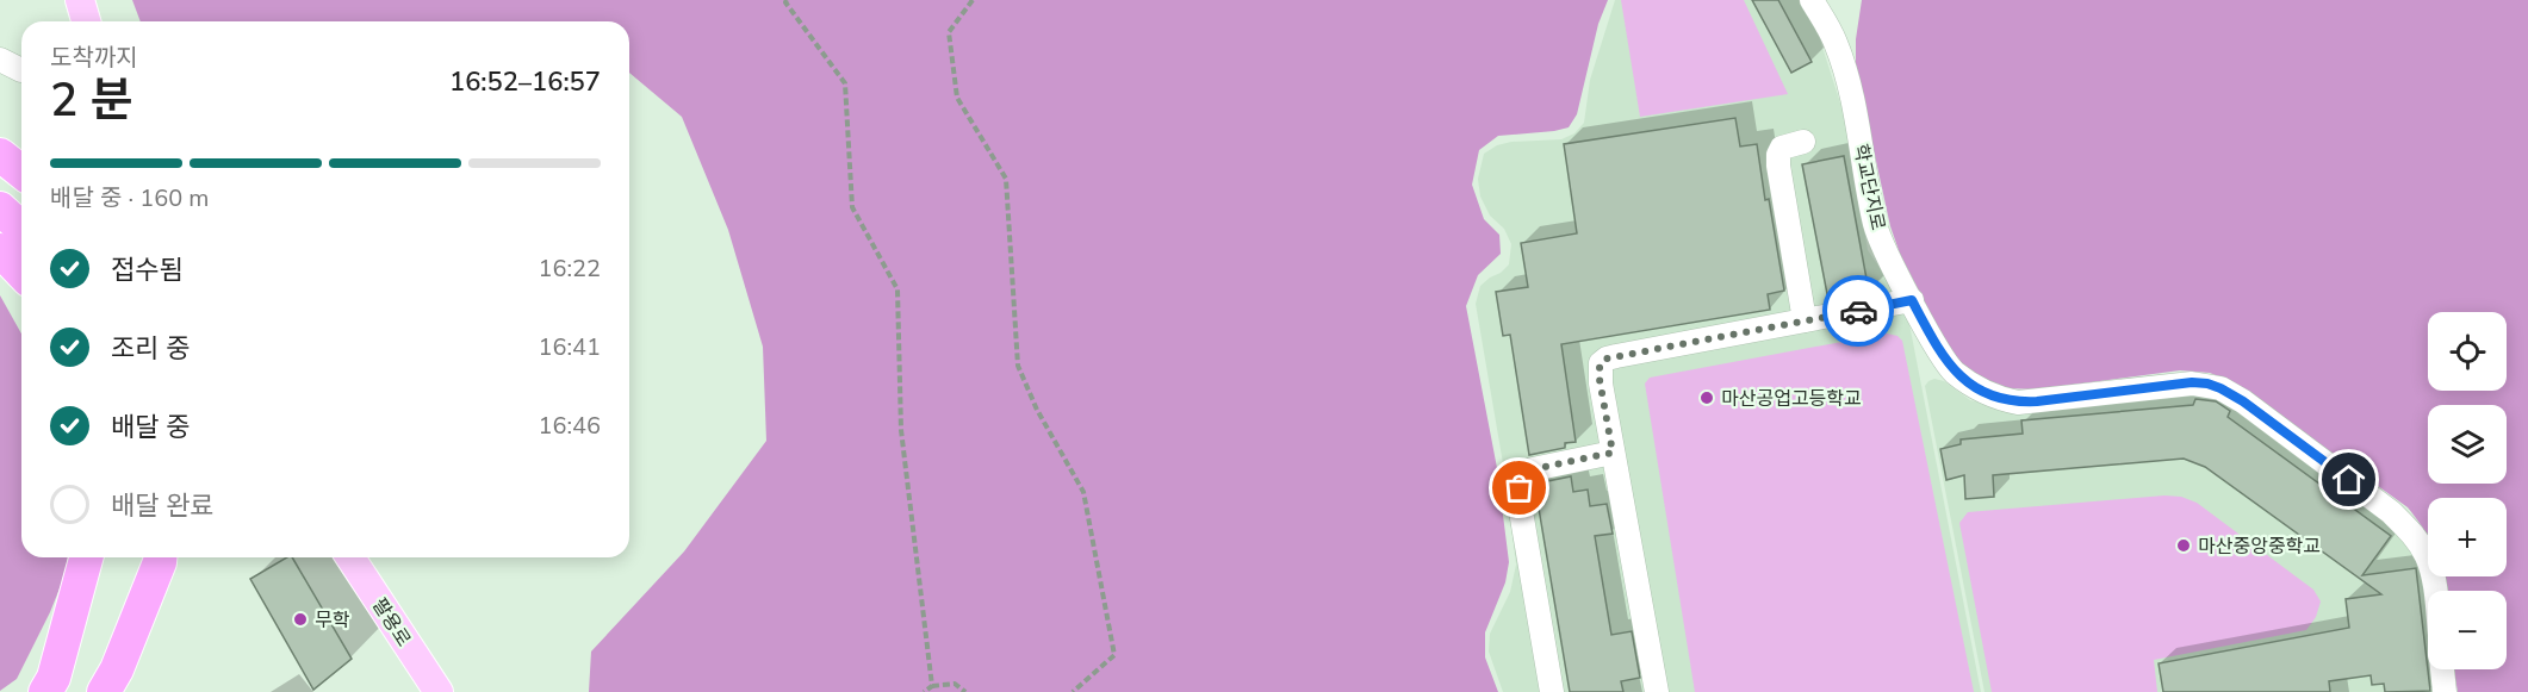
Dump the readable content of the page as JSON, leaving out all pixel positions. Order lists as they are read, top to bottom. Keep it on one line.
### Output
{"streets":{"main road":["팔용로"],"street":["학교단지로"]},"places":["마산공업고등학교","마산중앙중학교","무학"],"page":{"heading":["2 분","도착까지","16:52–16:57"],"bar":"배달 중 · 160 m","list":[["접수됨","16:22"],["조리 중","16:41"],["배달 중","16:46"],"배달 완료"],"map_buttons":["+","−"]}}
